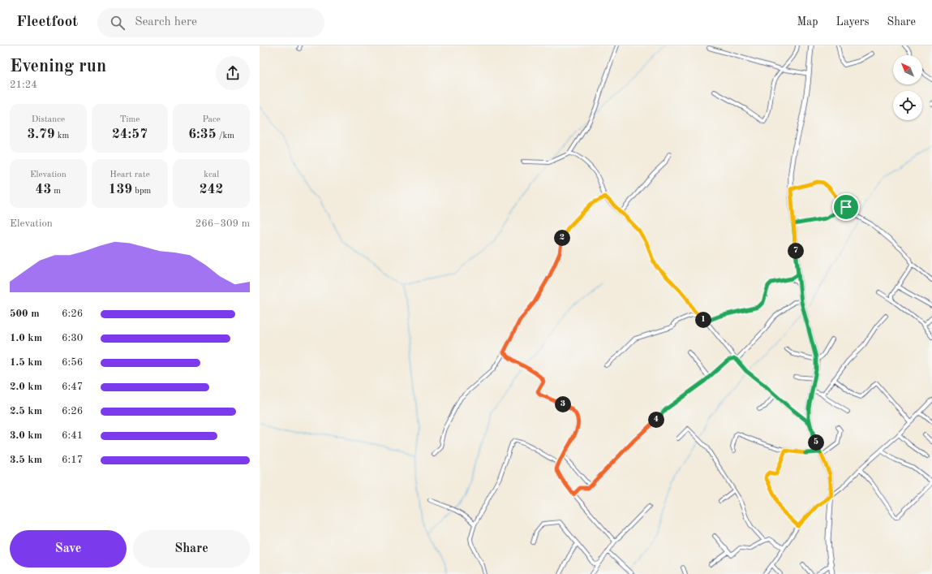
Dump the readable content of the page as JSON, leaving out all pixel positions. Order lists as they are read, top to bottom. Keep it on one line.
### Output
{"north":"top left","page":{"header":"Fleetfoot","search":"Search here","nav":["Map","Layers","Share"],"heading":["Evening run","21:24"],"stats":[["Distance","3.79 km"],["Time","24:57"],["Pace","6:35 /km"],["Elevation","43 m"],["Heart rate","139 bpm"],["kcal","242"]],"chart":["Elevation","266–309 m"],"pins":["2","7","1","3","4","5"],"list":[{"name":"500 m","note":"6:26"},{"name":"1.0 km","note":"6:30"},{"name":"1.5 km","note":"6:56"},{"name":"2.0 km","note":"6:47"},{"name":"2.5 km","note":"6:26"},{"name":"3.0 km","note":"6:41"},{"name":"3.5 km","note":"6:17"}],"buttons":["Save","Share"]}}
